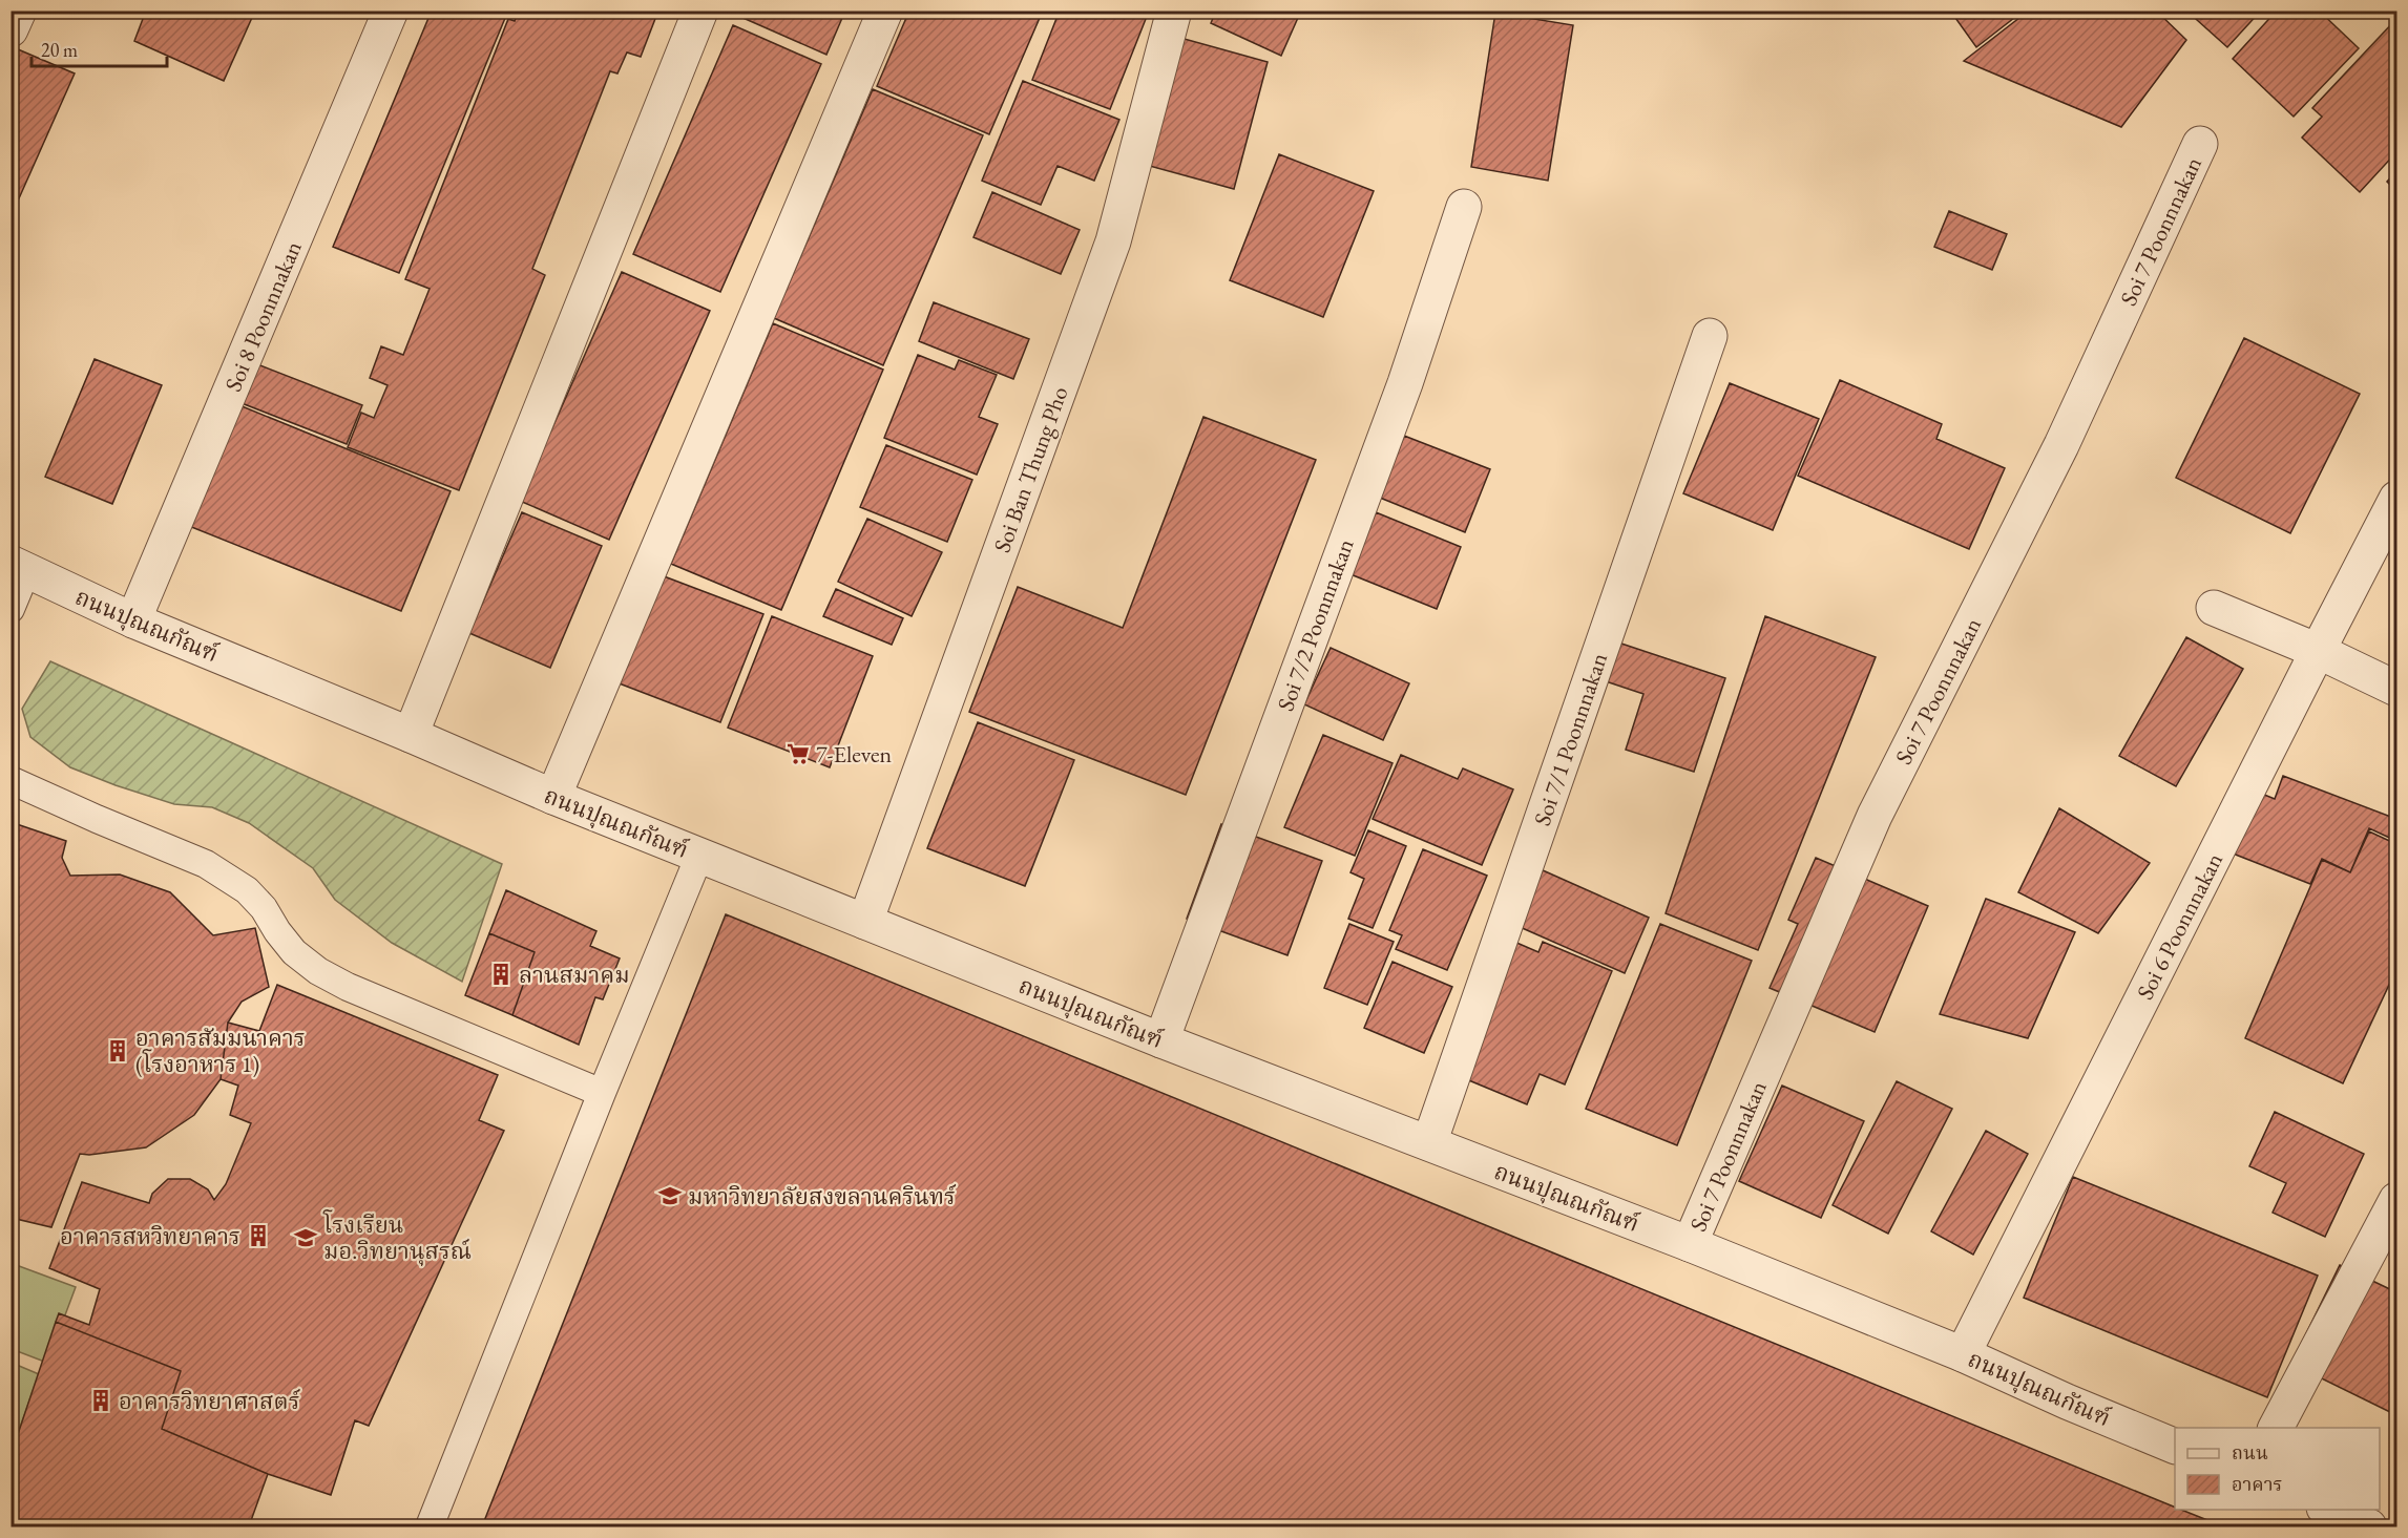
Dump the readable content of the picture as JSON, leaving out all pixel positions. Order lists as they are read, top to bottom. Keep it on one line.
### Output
{"streets":{"street":["Soi 7 Poonnnakan","Soi 8 Poonnnakan","Soi Ban Thung Pho","ถนนปุณณกัณฑ์","Soi 7/2 Poonnnakan","Soi 7/1 Poonnnakan","Soi 6 Poonnnakan"]},"crossings":[["Soi 7 Poonnnakan","ถนนปุณณกัณฑ์"],["Soi 8 Poonnnakan","ถนนปุณณกัณฑ์"],["Soi Ban Thung Pho","ถนนปุณณกัณฑ์"],["ถนนปุณณกัณฑ์","Soi 7/2 Poonnnakan"],["ถนนปุณณกัณฑ์","Soi 7/1 Poonnnakan"],["ถนนปุณณกัณฑ์","Soi 6 Poonnnakan"]],"places":{"supermarket":["7-Eleven"],"building":["ลานสมาคม","อาคารสัมมนาคาร (โรงอาหาร 1)","อาคารสหวิทยาคาร","อาคารวิทยาศาสตร์"],"school or university":["มหาวิทยาลัยสงขลานครินทร์","โรงเรียน มอ.วิทยานุสรณ์"]},"legend":["ถนน","อาคาร"],"scale_bar":"20 m"}
